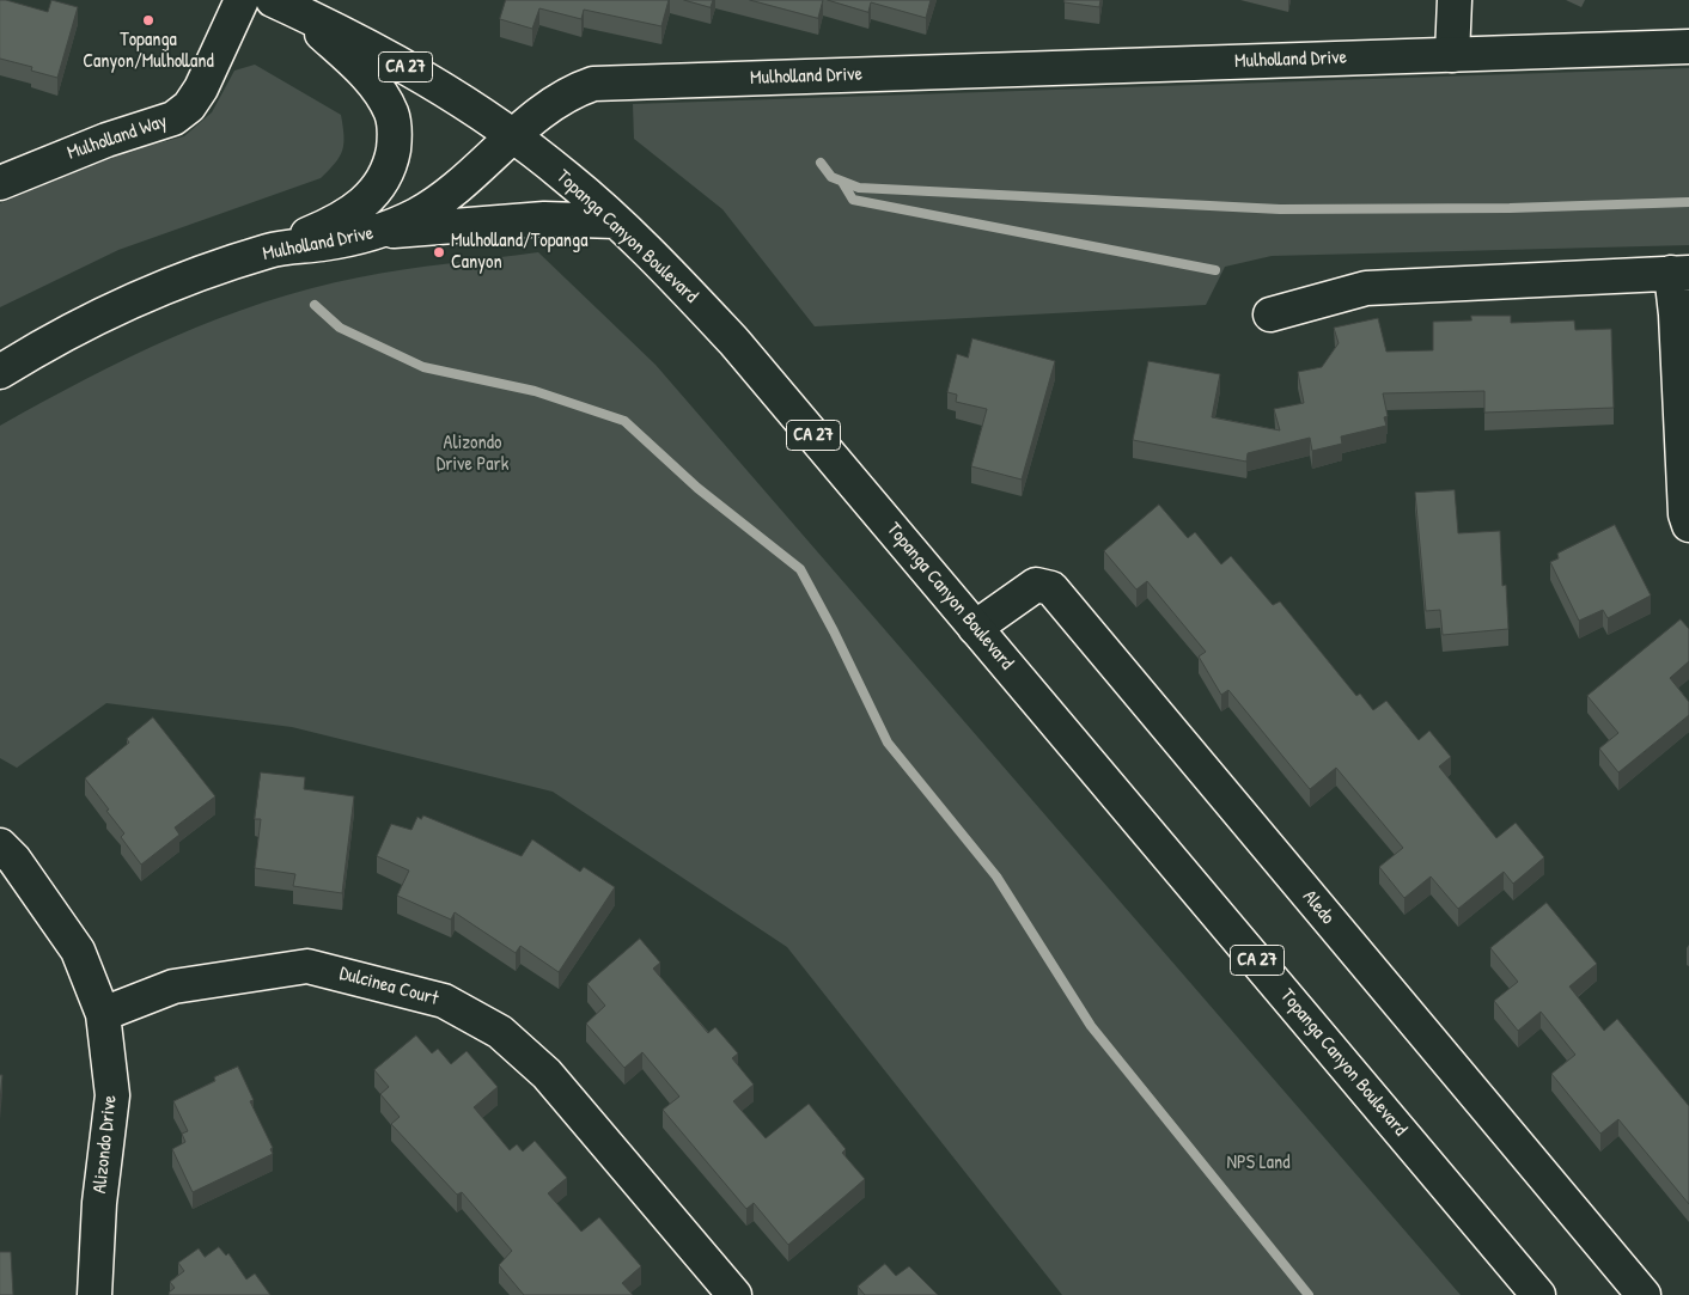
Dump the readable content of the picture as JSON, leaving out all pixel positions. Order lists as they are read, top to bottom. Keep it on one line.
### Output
{"streets":{"main road":["Mulholland Drive","CA 27","Mulholland Way","Topanga Canyon Boulevard","Aledo","Dulcinea Court","Alizondo Drive"]},"crossings":[["Mulholland Drive","Topanga Canyon Boulevard"],["Topanga Canyon Boulevard","Aledo"],["Dulcinea Court","Alizondo Drive"]],"parks":["Alizondo Drive Park","NPS Land"],"places":["Topanga Canyon/Mulholland","Mulholland/Topanga Canyon"]}
